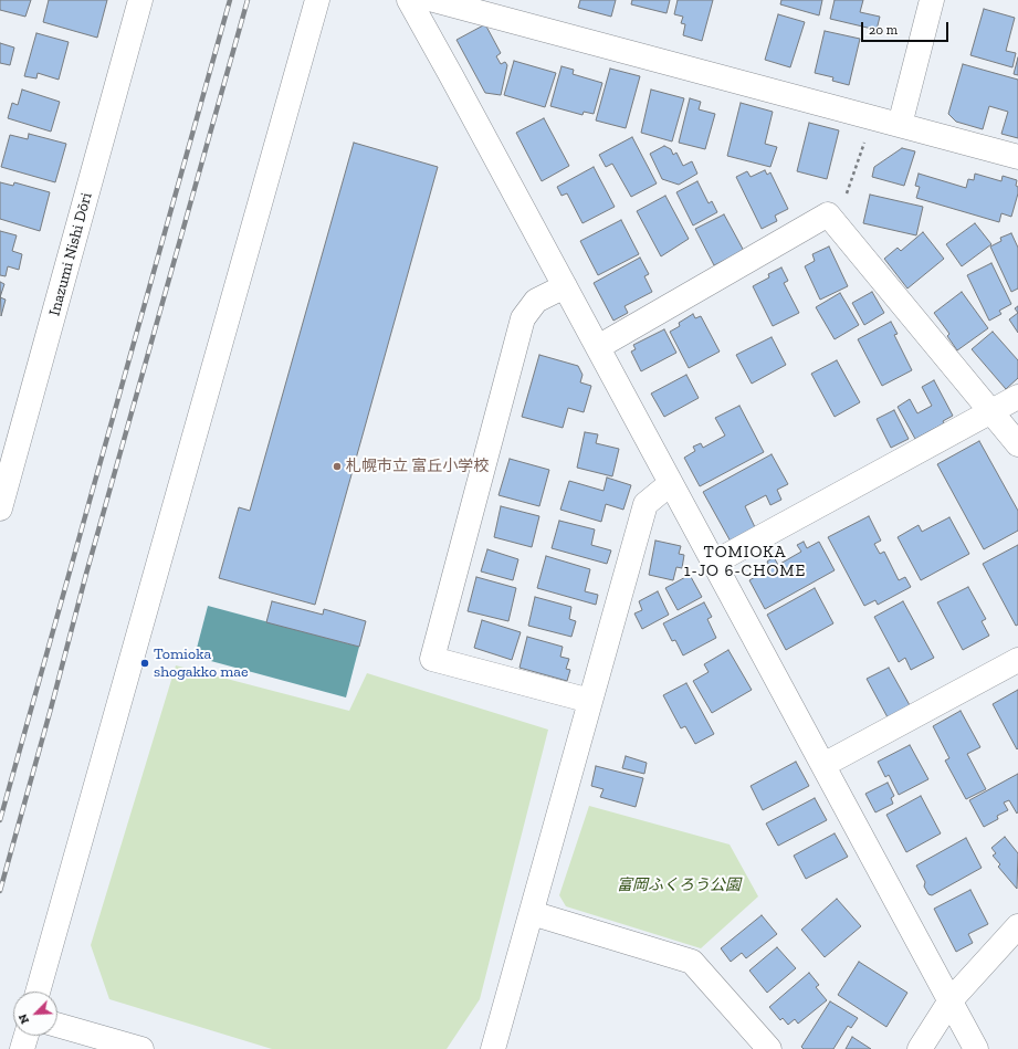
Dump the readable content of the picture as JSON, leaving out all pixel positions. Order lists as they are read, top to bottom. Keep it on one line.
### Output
{"streets":{"street":["Inazumi Nishi Dōri"]},"districts":["TOMIOKA 1-JO 6-CHOME"],"parks":["富岡ふくろう公園"],"places":["札幌市立 富丘小学校","Tomioka shogakko mae"],"scale_bar":"20 m","north":"bottom left"}
